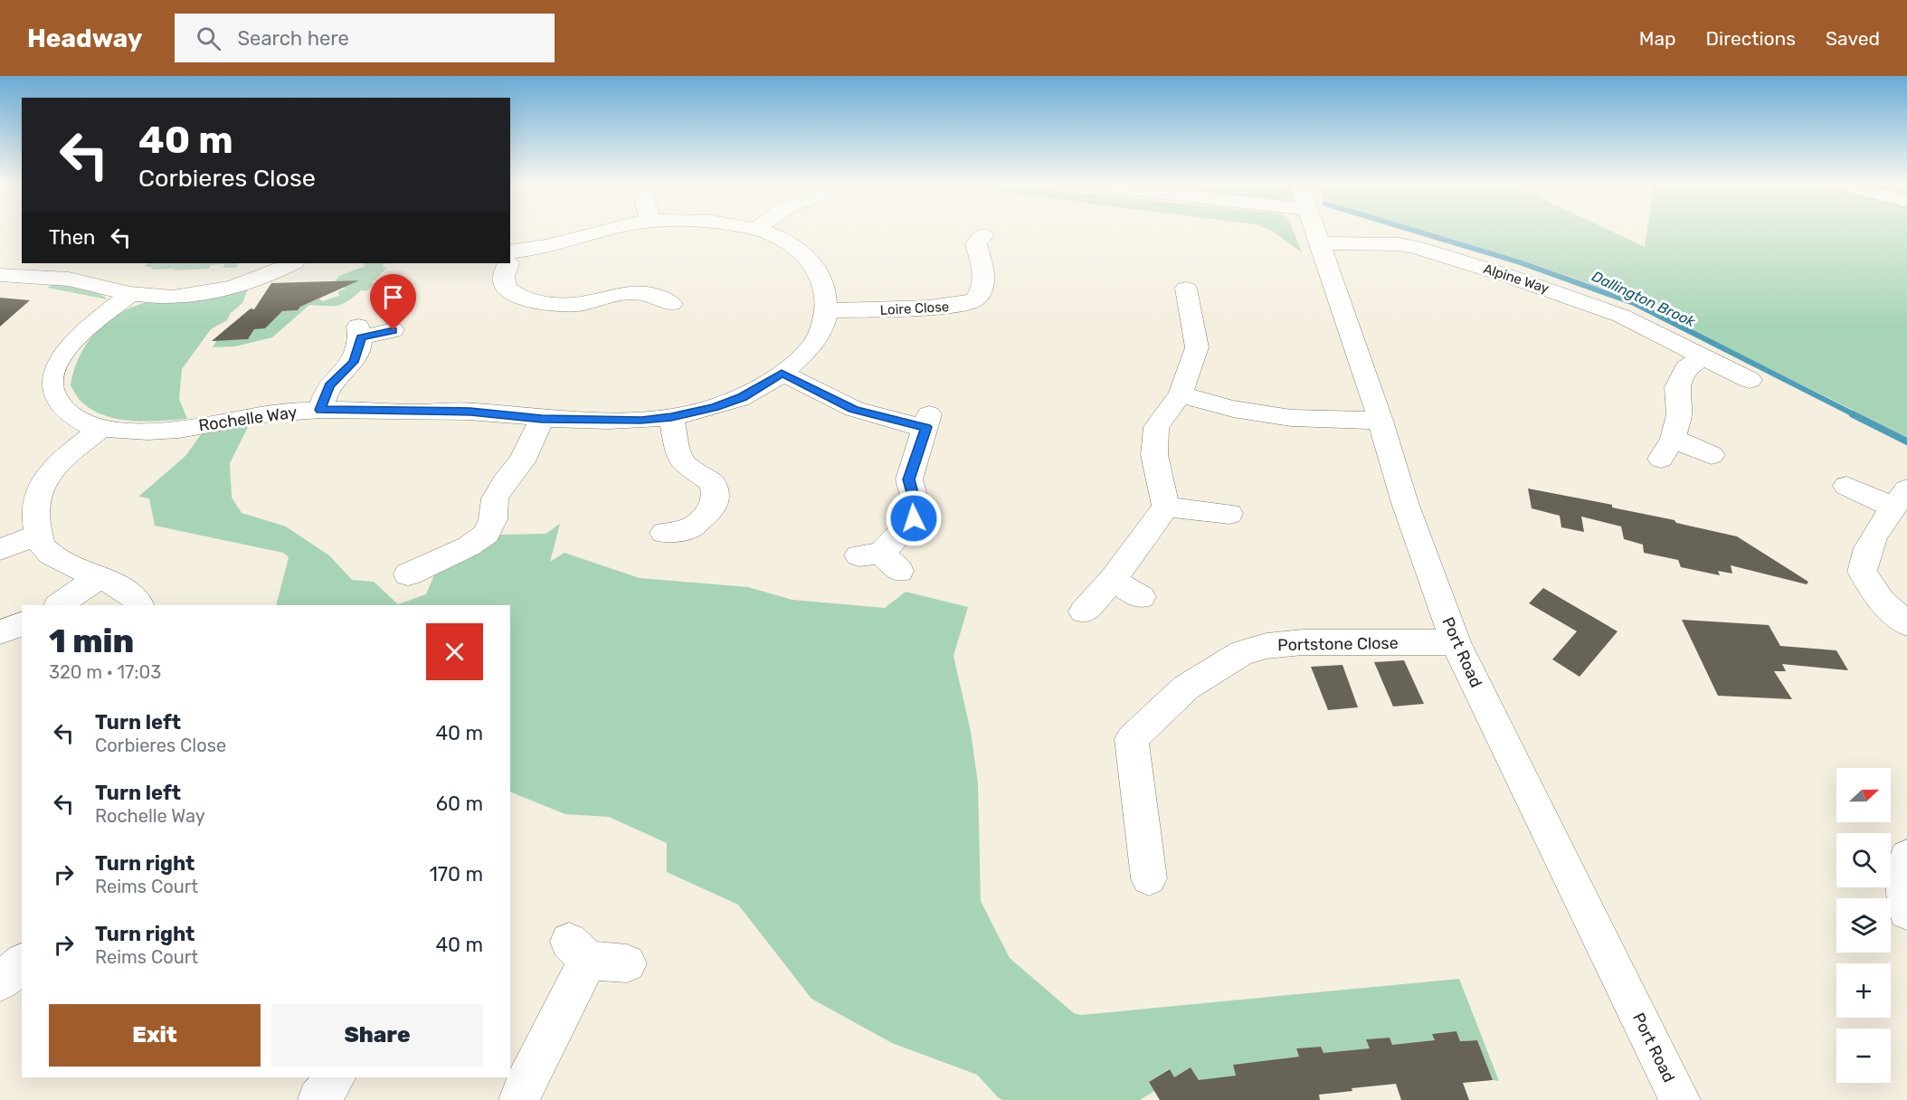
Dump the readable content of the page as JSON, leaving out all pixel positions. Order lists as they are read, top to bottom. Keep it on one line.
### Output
{"streets":{"street":["Alpine Way","Loire Close","Rochelle Way","Portstone Close","Port Road"]},"crossings":[["Alpine Way","Port Road"],["Loire Close","Rochelle Way"],["Portstone Close","Port Road"]],"water":["Dallington Brook"],"north":"right","page":{"header":"Headway","search":"Search here","nav":["Map","Directions","Saved"],"turn":["40 m","Corbieres Close"],"then":"Then","heading":["1 min","320 m · 17:03"],"list":[{"name":"Turn left","note":"Corbieres Close","value":"40 m"},{"name":"Turn left","note":"Rochelle Way","value":"60 m"},{"name":"Turn right","note":"Reims Court","value":"170 m"},{"name":"Turn right","note":"Reims Court","value":"40 m"}],"map_buttons":["+","−"],"buttons":["Exit","Share"]}}
